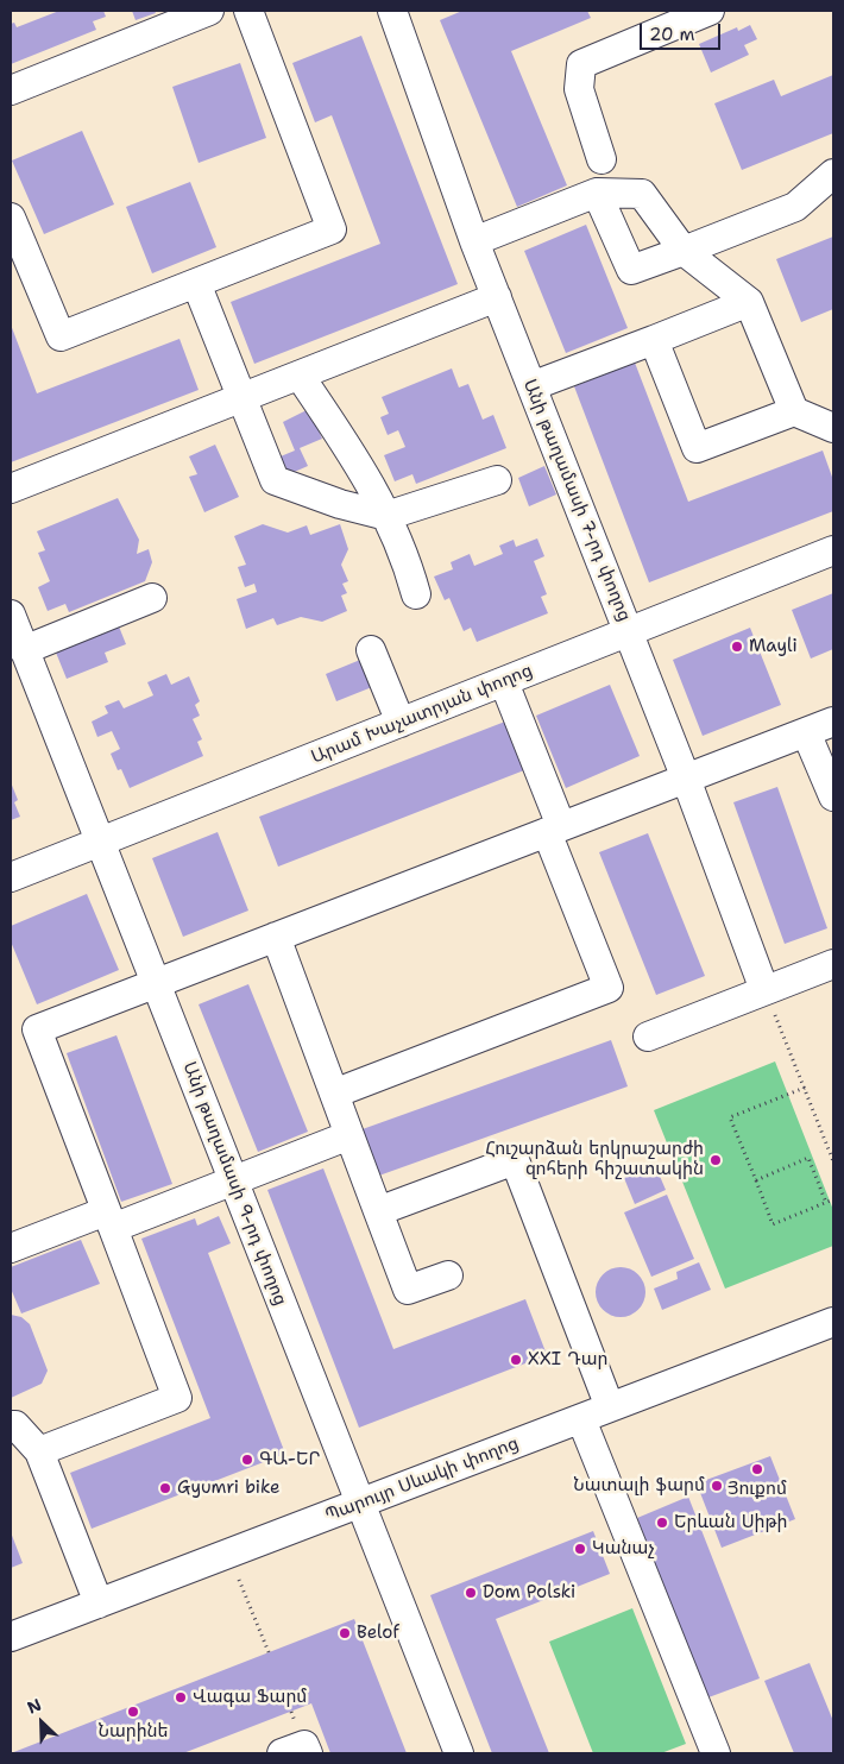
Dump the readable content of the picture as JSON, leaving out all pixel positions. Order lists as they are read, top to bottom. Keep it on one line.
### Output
{"streets":{"street":["Անի թաղամասի 7-րդ փողոց","Արամ Խաչատրյան փողոց","Անի թաղամասի 9-րդ փողոց","Պարույր Սևակի փողոց"]},"crossings":[["Անի թաղամասի 7-րդ փողոց","Արամ Խաչատրյան փողոց"],["Արամ Խաչատրյան փողոց","Անի թաղամասի 9-րդ փողոց"],["Անի թաղամասի 9-րդ փողոց","Պարույր Սևակի փողոց"]],"places":["Mayli","Հուշարձան երկրաշարժի զոհերի հիշատակին","XXI Դար","ԳԱ-ԵՐ","Յուքոմ","Նատալի ֆարմ","Gyumri bike","Երևան Սիթի","Կանաչ","Dom Polski","Belof","Վագա Ֆարմ","Նարինե"],"scale_bar":"20 m","north":"top left"}
